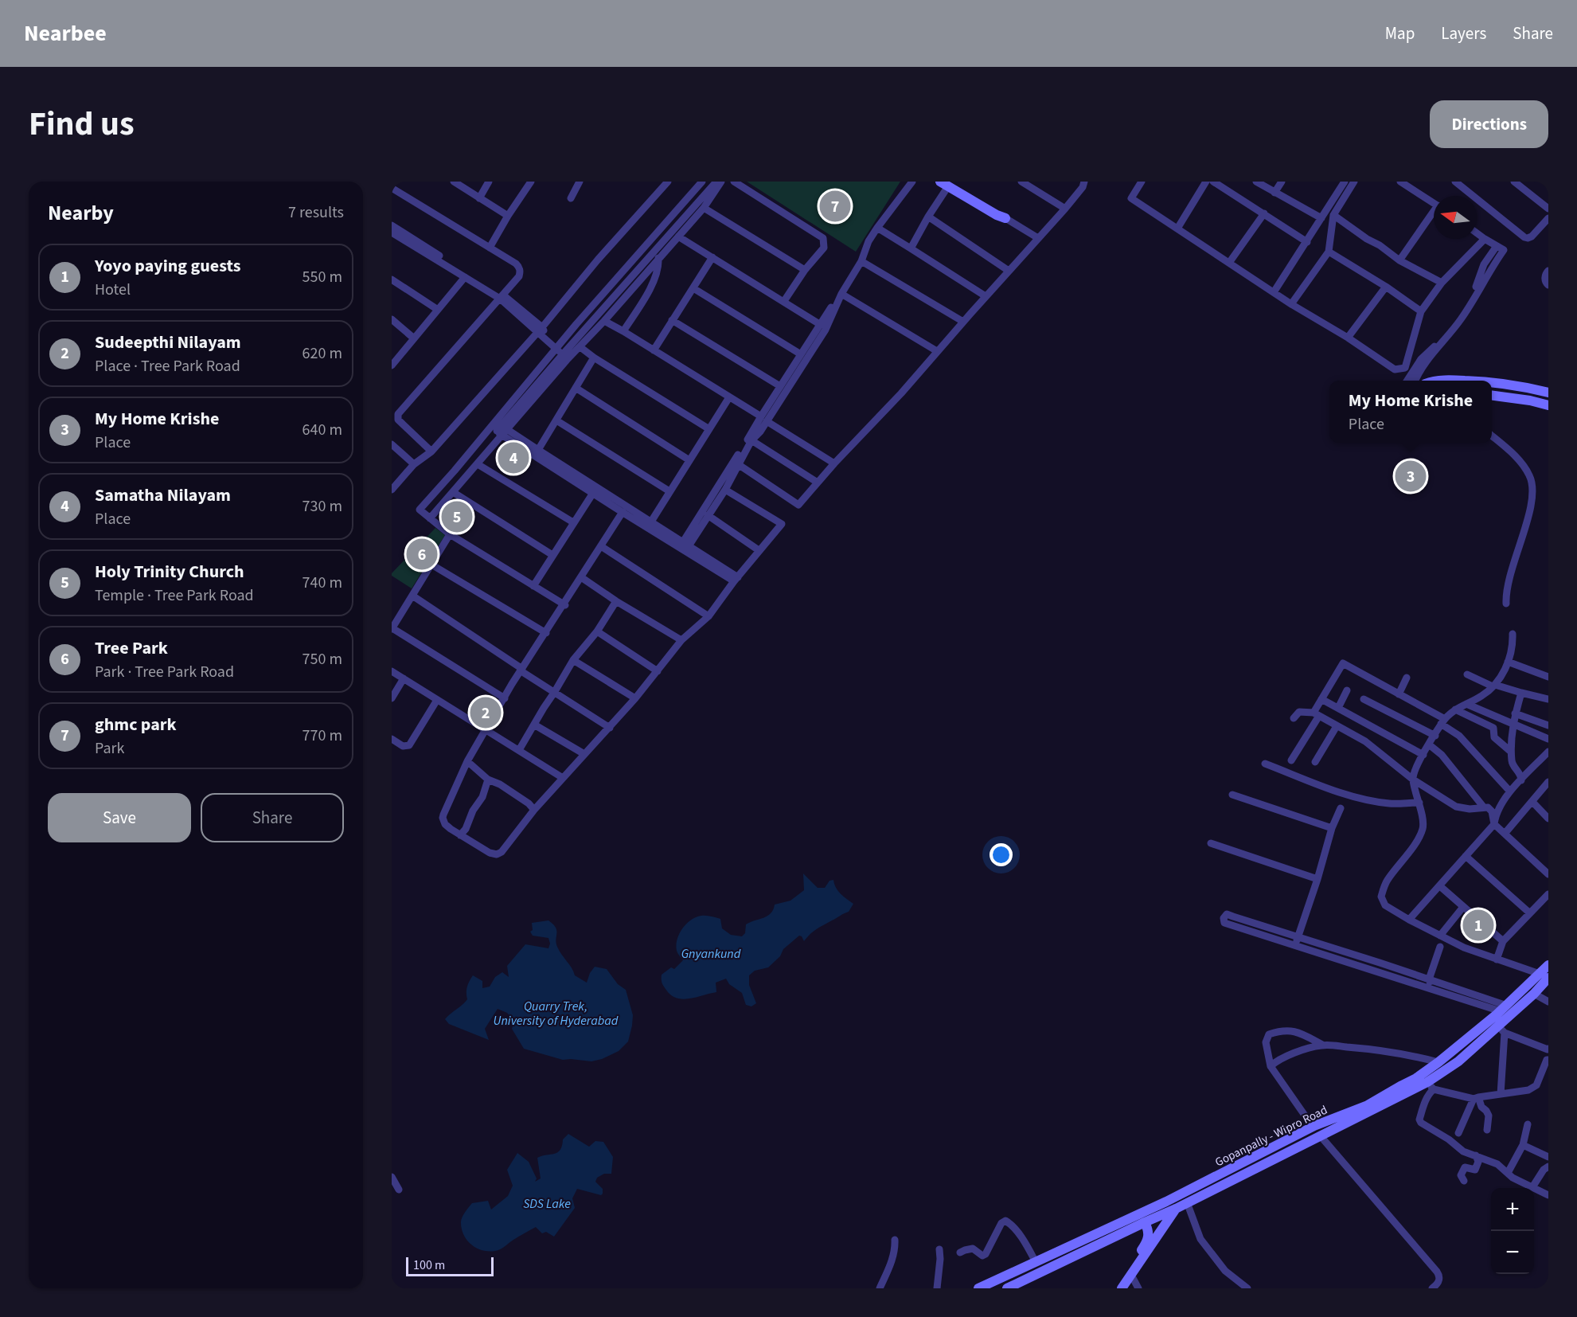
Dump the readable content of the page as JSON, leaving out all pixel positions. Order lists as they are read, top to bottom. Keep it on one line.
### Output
{"streets":{"main road":["Gopanpally - Wipro Road"]},"water":["Gnyankund","Quarry Trek, University of Hyderabad","SDS Lake"],"scale_bar":"100 m","north":"left","page":{"header":"Nearbee","nav":["Map","Layers","Share"],"title":"Find us","buttons":["Directions",["Save","Share"]],"heading":["Nearby","7 results"],"pins":["7","4","3","5","6","2","1"],"list":[{"mark":"1","name":"Yoyo paying guests","note":"Hotel","value":"550 m"},{"mark":"2","name":"Sudeepthi Nilayam","note":"Place · Tree Park Road","value":"620 m"},{"mark":"3","name":"My Home Krishe","note":"Place","value":"640 m"},{"mark":"4","name":"Samatha Nilayam","note":"Place","value":"730 m"},{"mark":"5","name":"Holy Trinity Church","note":"Temple · Tree Park Road","value":"740 m"},{"mark":"6","name":"Tree Park","note":"Park · Tree Park Road","value":"750 m"},{"mark":"7","name":"ghmc park","note":"Park","value":"770 m"}],"popup":["My Home Krishe","Place"],"map_buttons":["+","−"],"scale":"100 m"}}
